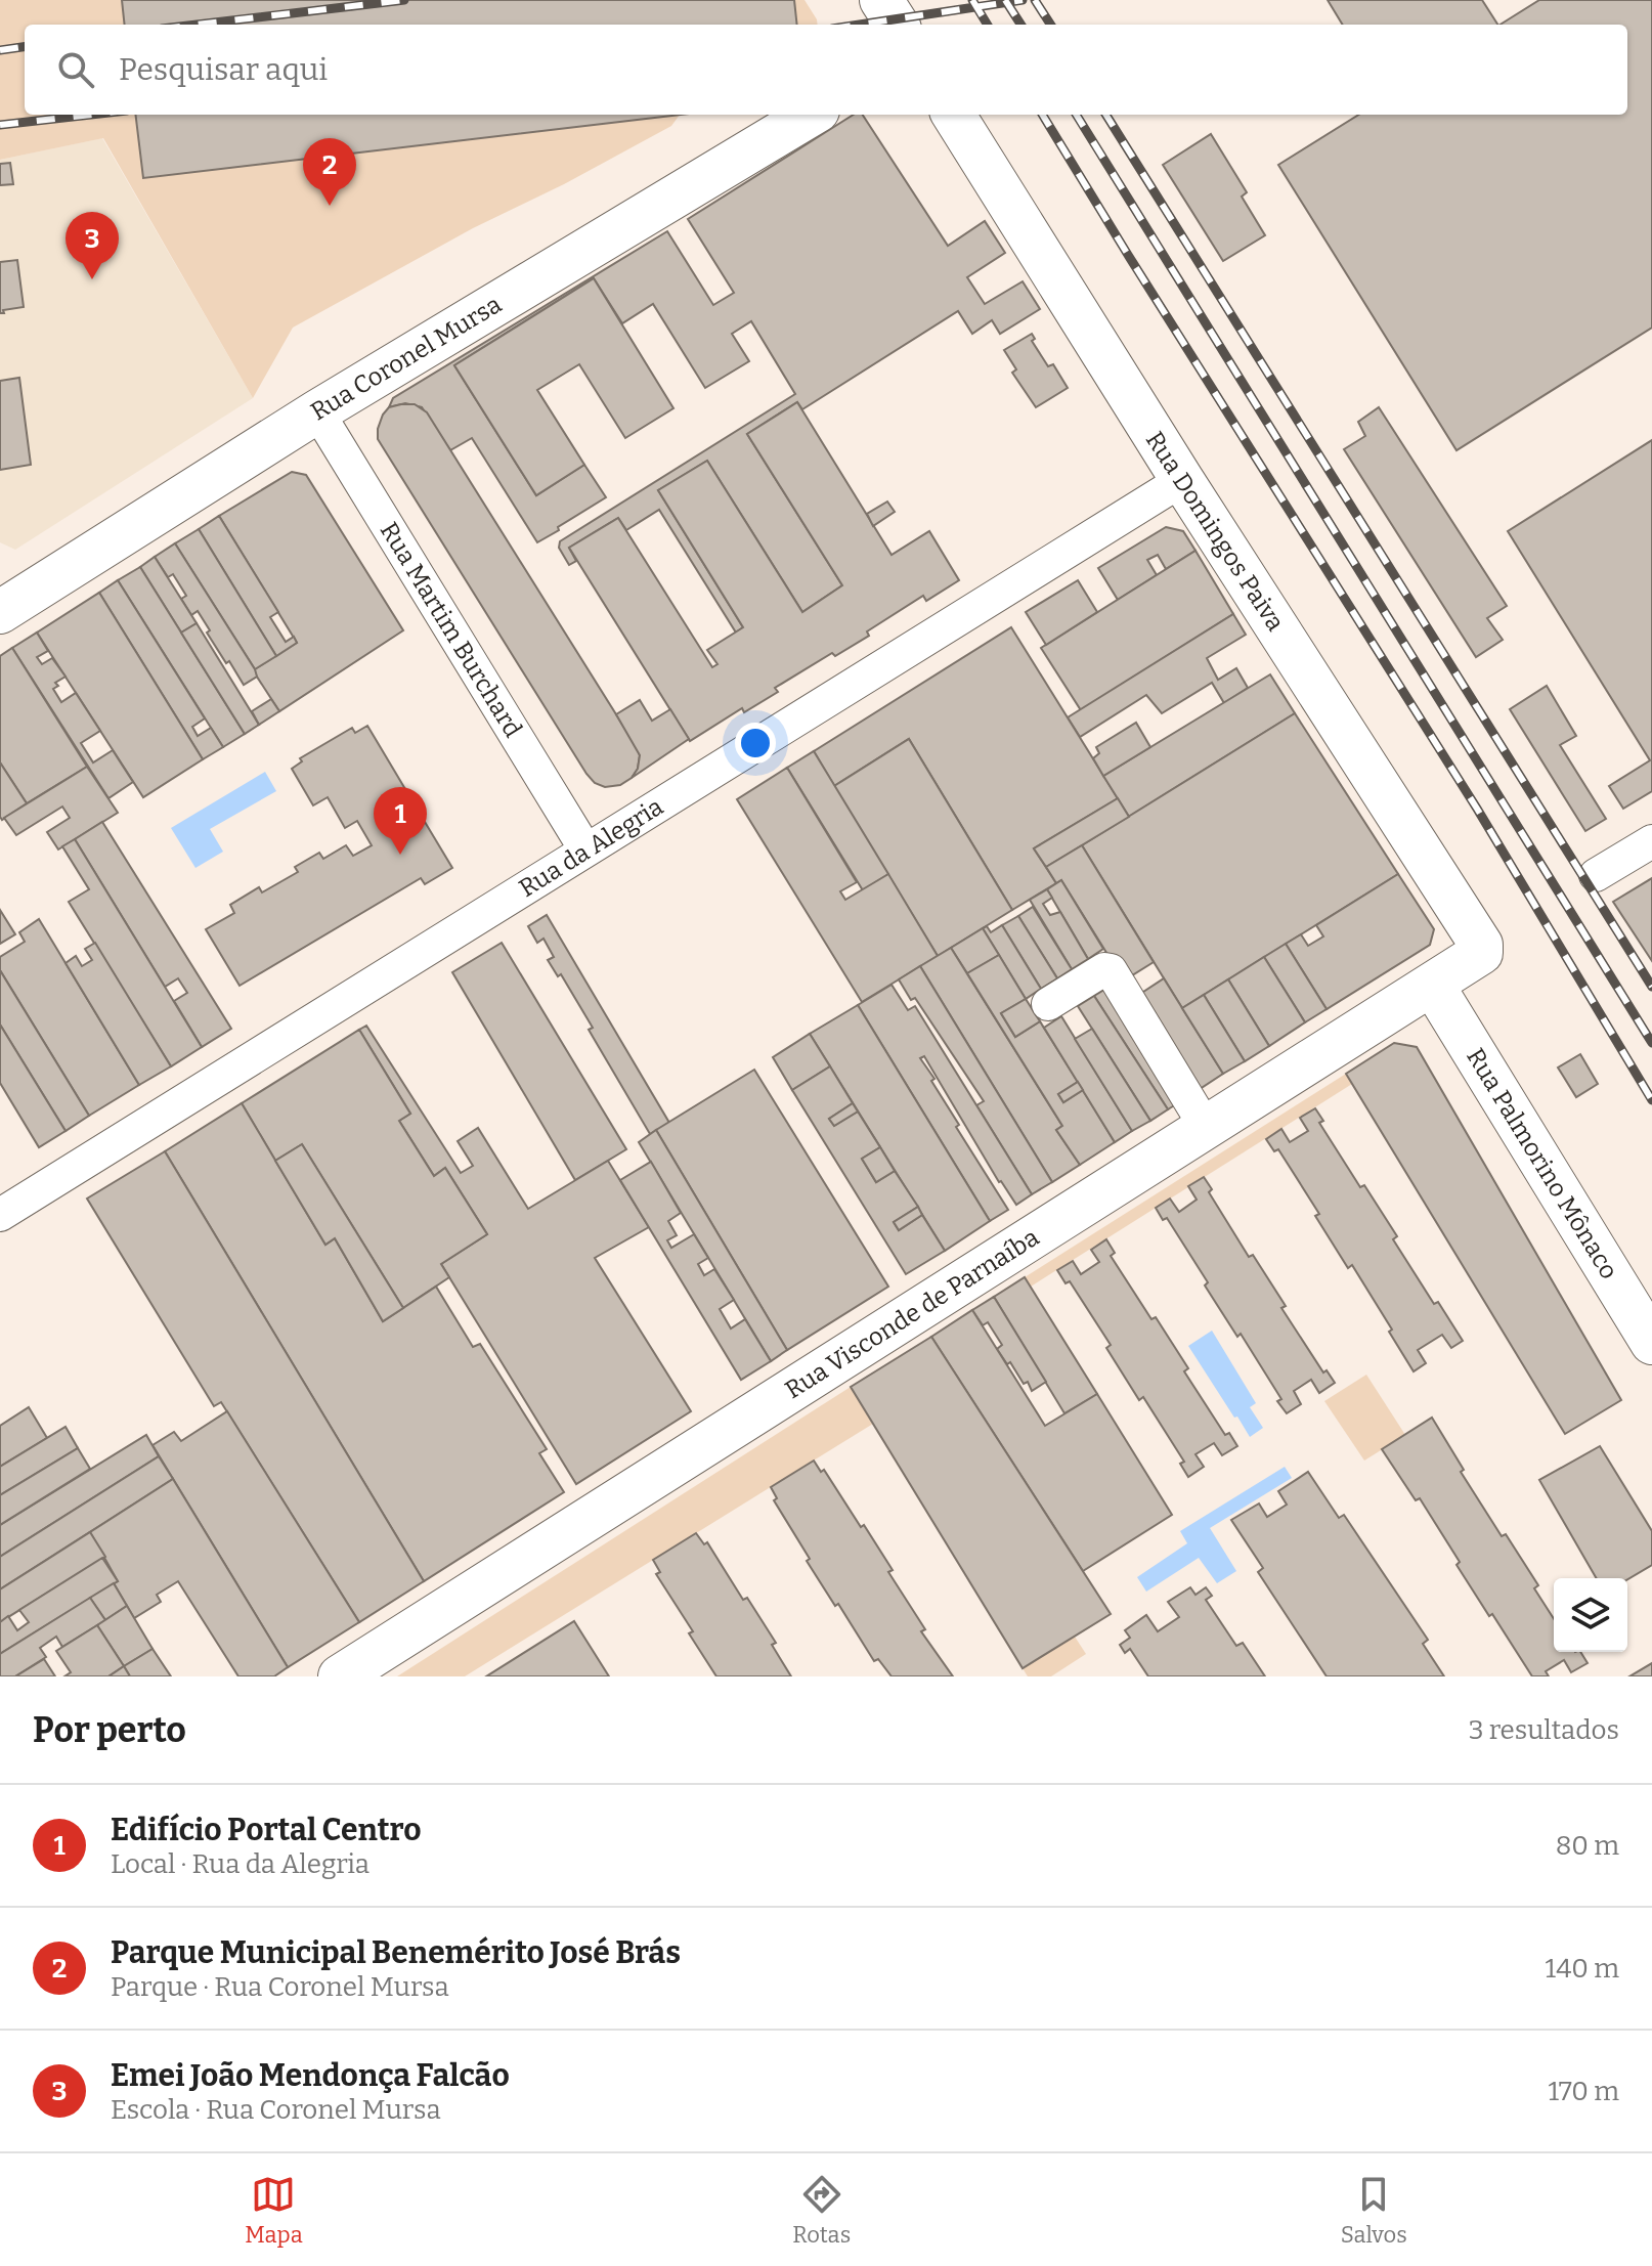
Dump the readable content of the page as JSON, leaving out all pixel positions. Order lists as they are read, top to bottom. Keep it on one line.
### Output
{"streets":{"street":["Rua Coronel Mursa","Rua Domingos Paiva","Rua Martim Burchard","Rua da Alegria","Rua Palmorino Mônaco","Rua Visconde de Parnaíba"]},"crossings":[["Rua Coronel Mursa","Rua Martim Burchard"],["Rua Domingos Paiva","Rua da Alegria"],["Rua Domingos Paiva","Rua Visconde de Parnaíba"],["Rua Martim Burchard","Rua da Alegria"],["Rua Palmorino Mônaco","Rua Visconde de Parnaíba"]],"page":{"search":"Pesquisar aqui","pins":["2","3","1"],"heading":["Por perto","3 resultados"],"list":[{"mark":"1","name":"Edifício Portal Centro","note":"Local · Rua da Alegria","value":"80 m"},{"mark":"2","name":"Parque Municipal Benemérito José Brás","note":"Parque · Rua Coronel Mursa","value":"140 m"},{"mark":"3","name":"Emei João Mendonça Falcão","note":"Escola · Rua Coronel Mursa","value":"170 m"}],"nav":["Mapa","Rotas","Salvos"]}}
